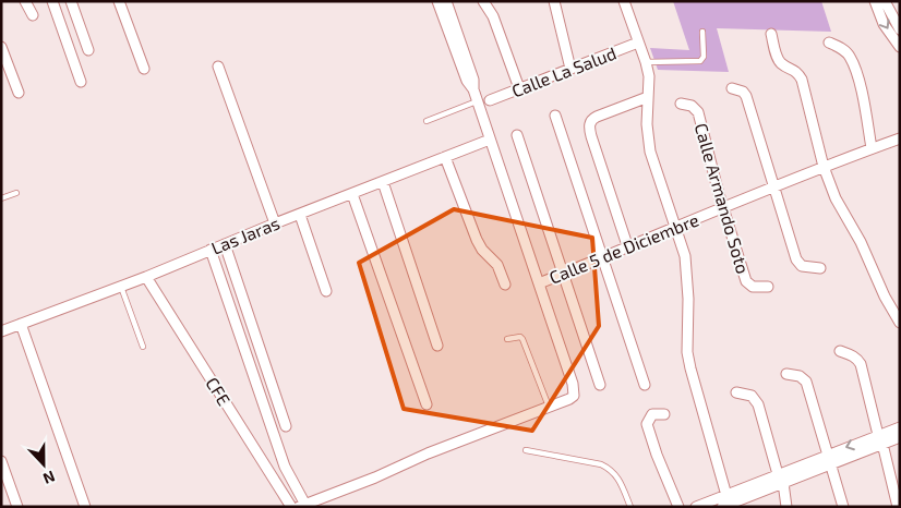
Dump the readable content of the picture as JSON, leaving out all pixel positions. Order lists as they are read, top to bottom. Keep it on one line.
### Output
{"streets":{"street":["Calle La Salud","Calle Armando Soto","Las Jaras","Calle 5 de Diciembre","CFE"]},"crossings":[["Calle Armando Soto","Calle 5 de Diciembre"],["Las Jaras","Calle 5 de Diciembre"],["Las Jaras","CFE"]],"north":"bottom"}
